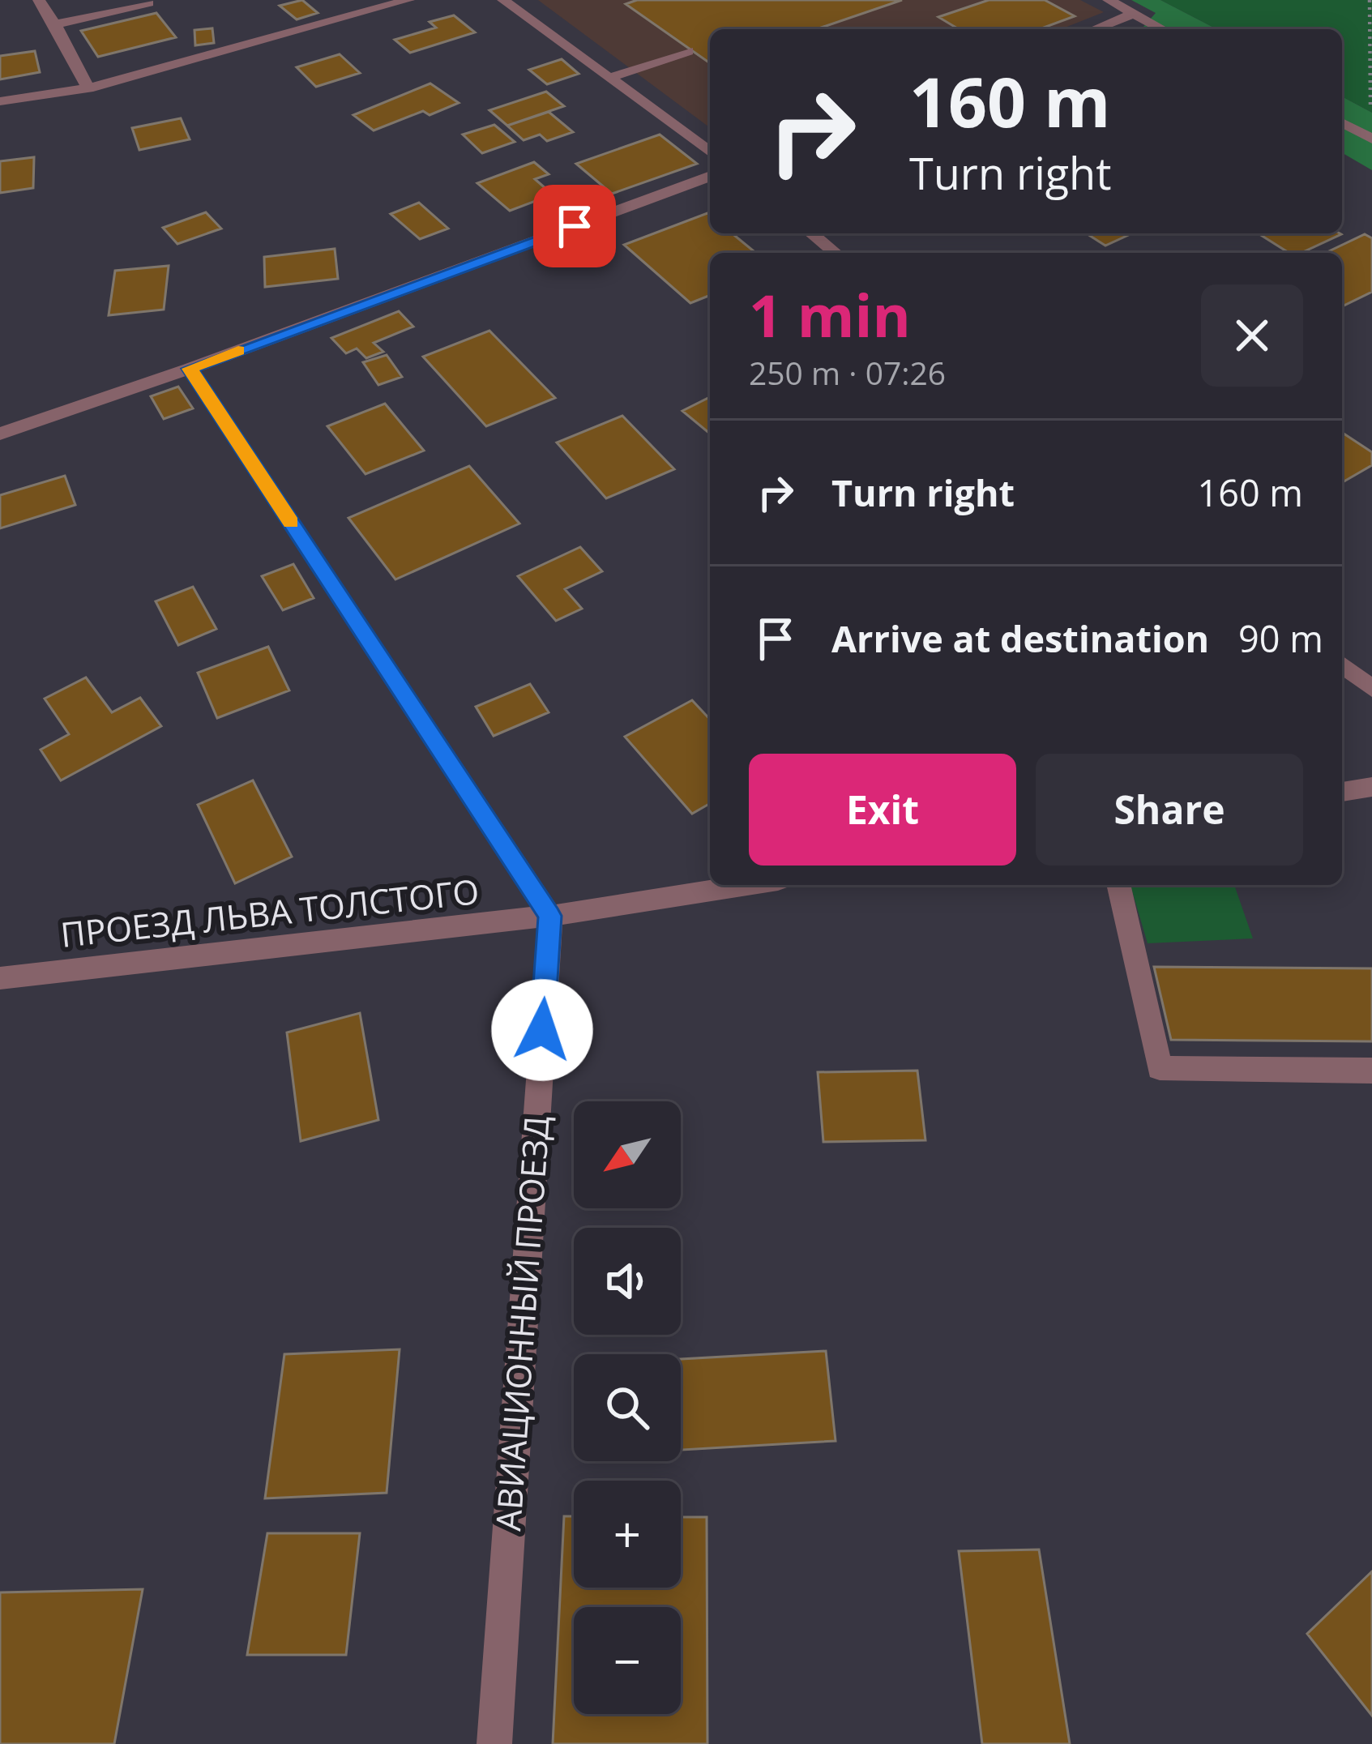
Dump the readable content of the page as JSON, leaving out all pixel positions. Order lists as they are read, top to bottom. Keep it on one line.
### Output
{"streets":{"street":["ПРОЕЗД ЛЬВА ТОЛСТОГО","АВИАЦИОННЫЙ ПРОЕЗД"]},"crossings":[["ПРОЕЗД ЛЬВА ТОЛСТОГО","АВИАЦИОННЫЙ ПРОЕЗД"]],"north":"bottom left","page":{"turn":["160 m","Turn right"],"heading":["1 min","250 m · 07:26"],"list":[{"name":"Turn right","value":"160 m"},{"name":"Arrive at destination","value":"90 m"}],"buttons":["Exit","Share"],"map_buttons":["+","−"]}}
